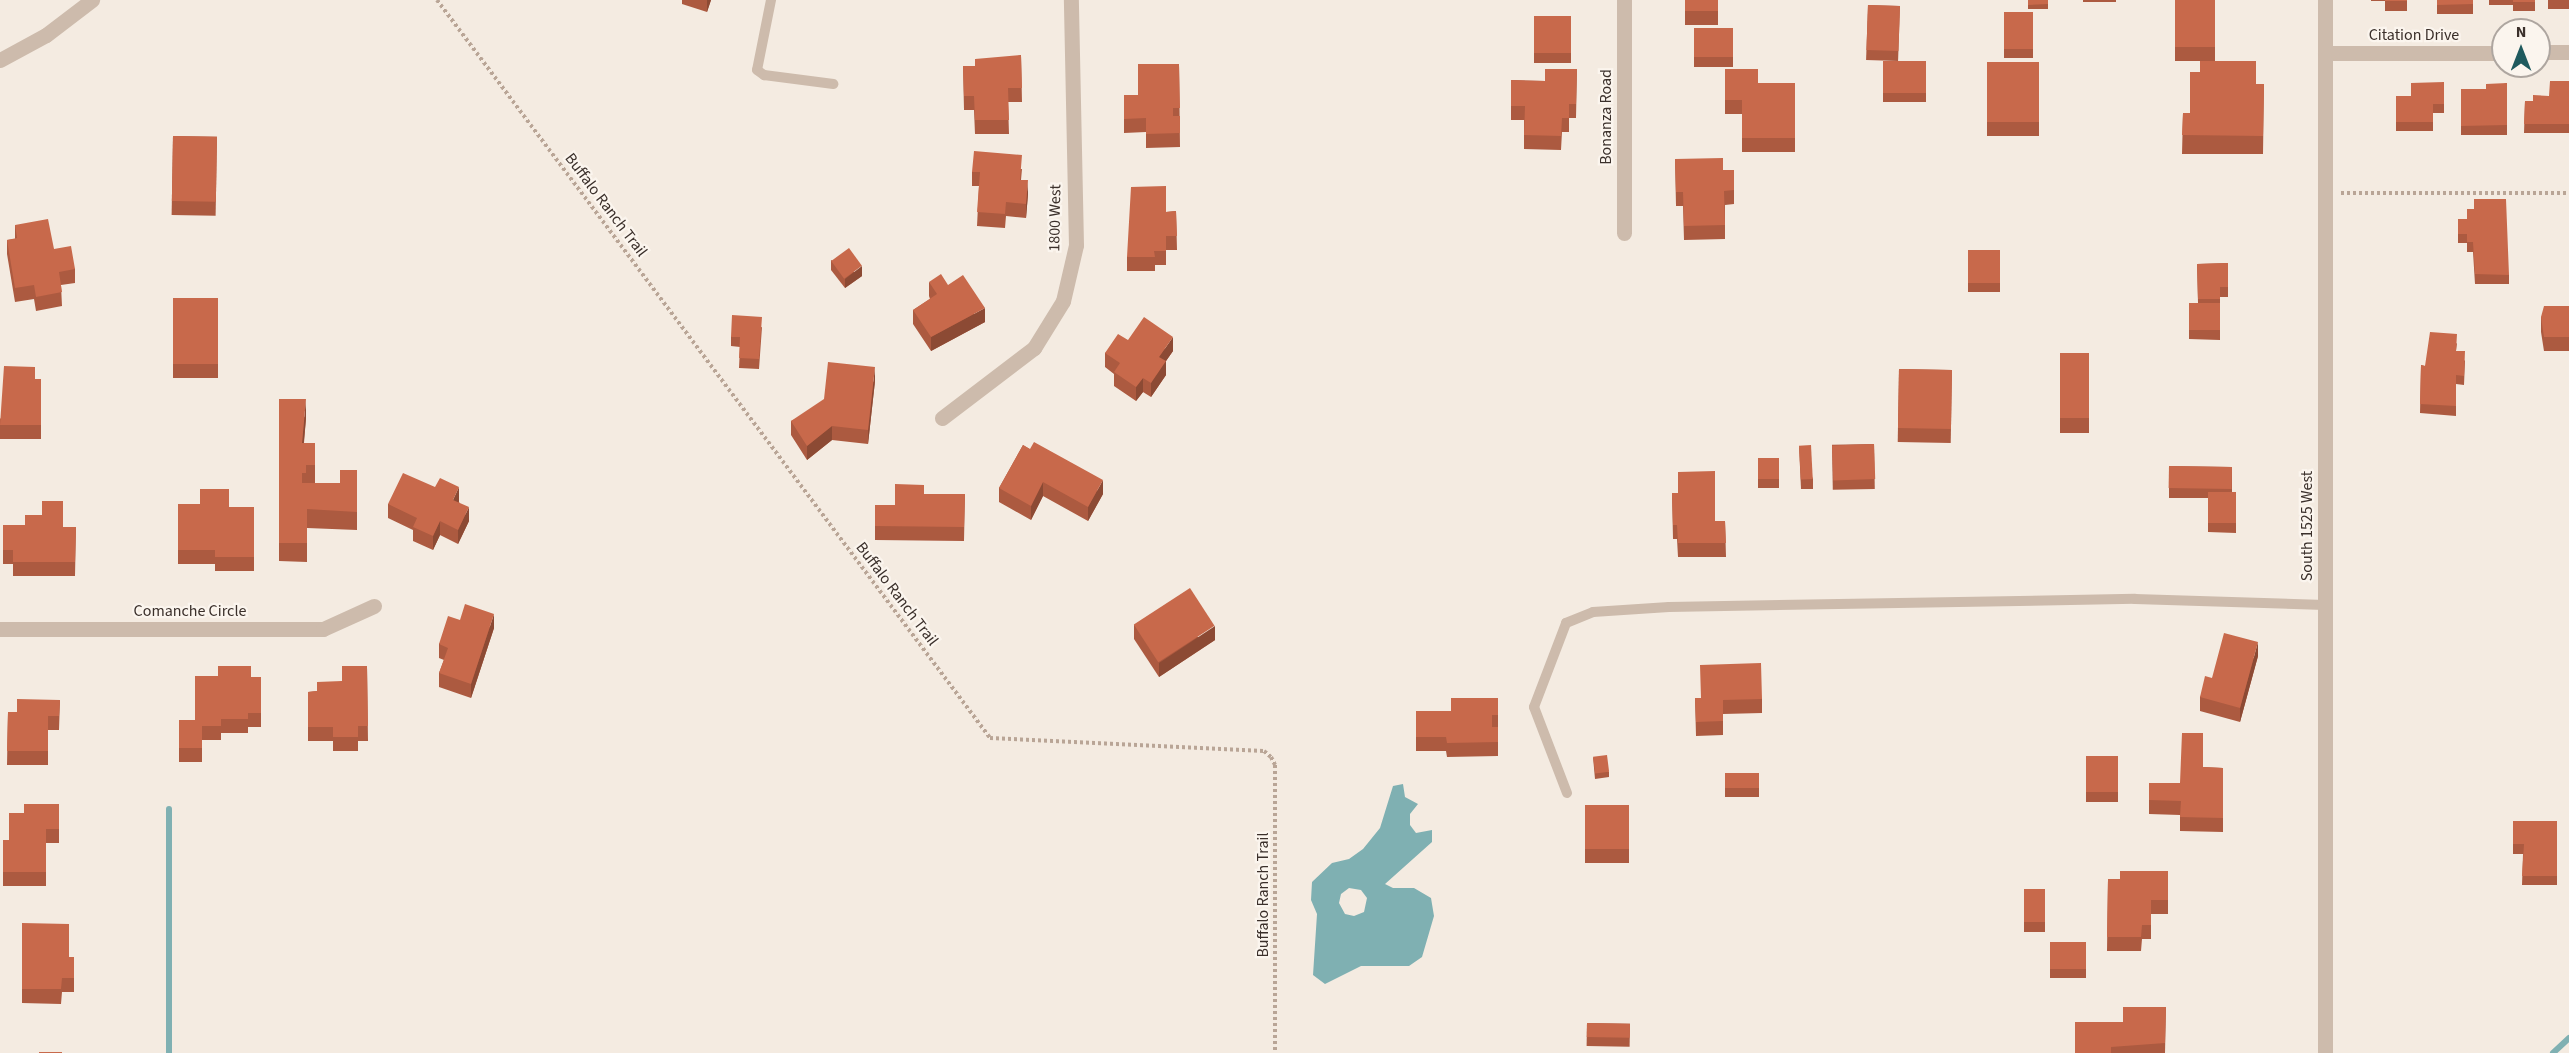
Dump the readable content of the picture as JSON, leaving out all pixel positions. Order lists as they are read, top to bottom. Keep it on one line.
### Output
{"streets":{"street":["Citation Drive","Bonanza Road","1800 West","South 1525 West","Comanche Circle"],"path":["Buffalo Ranch Trail"]},"crossings":[["Citation Drive","South 1525 West"]],"north":"top"}
